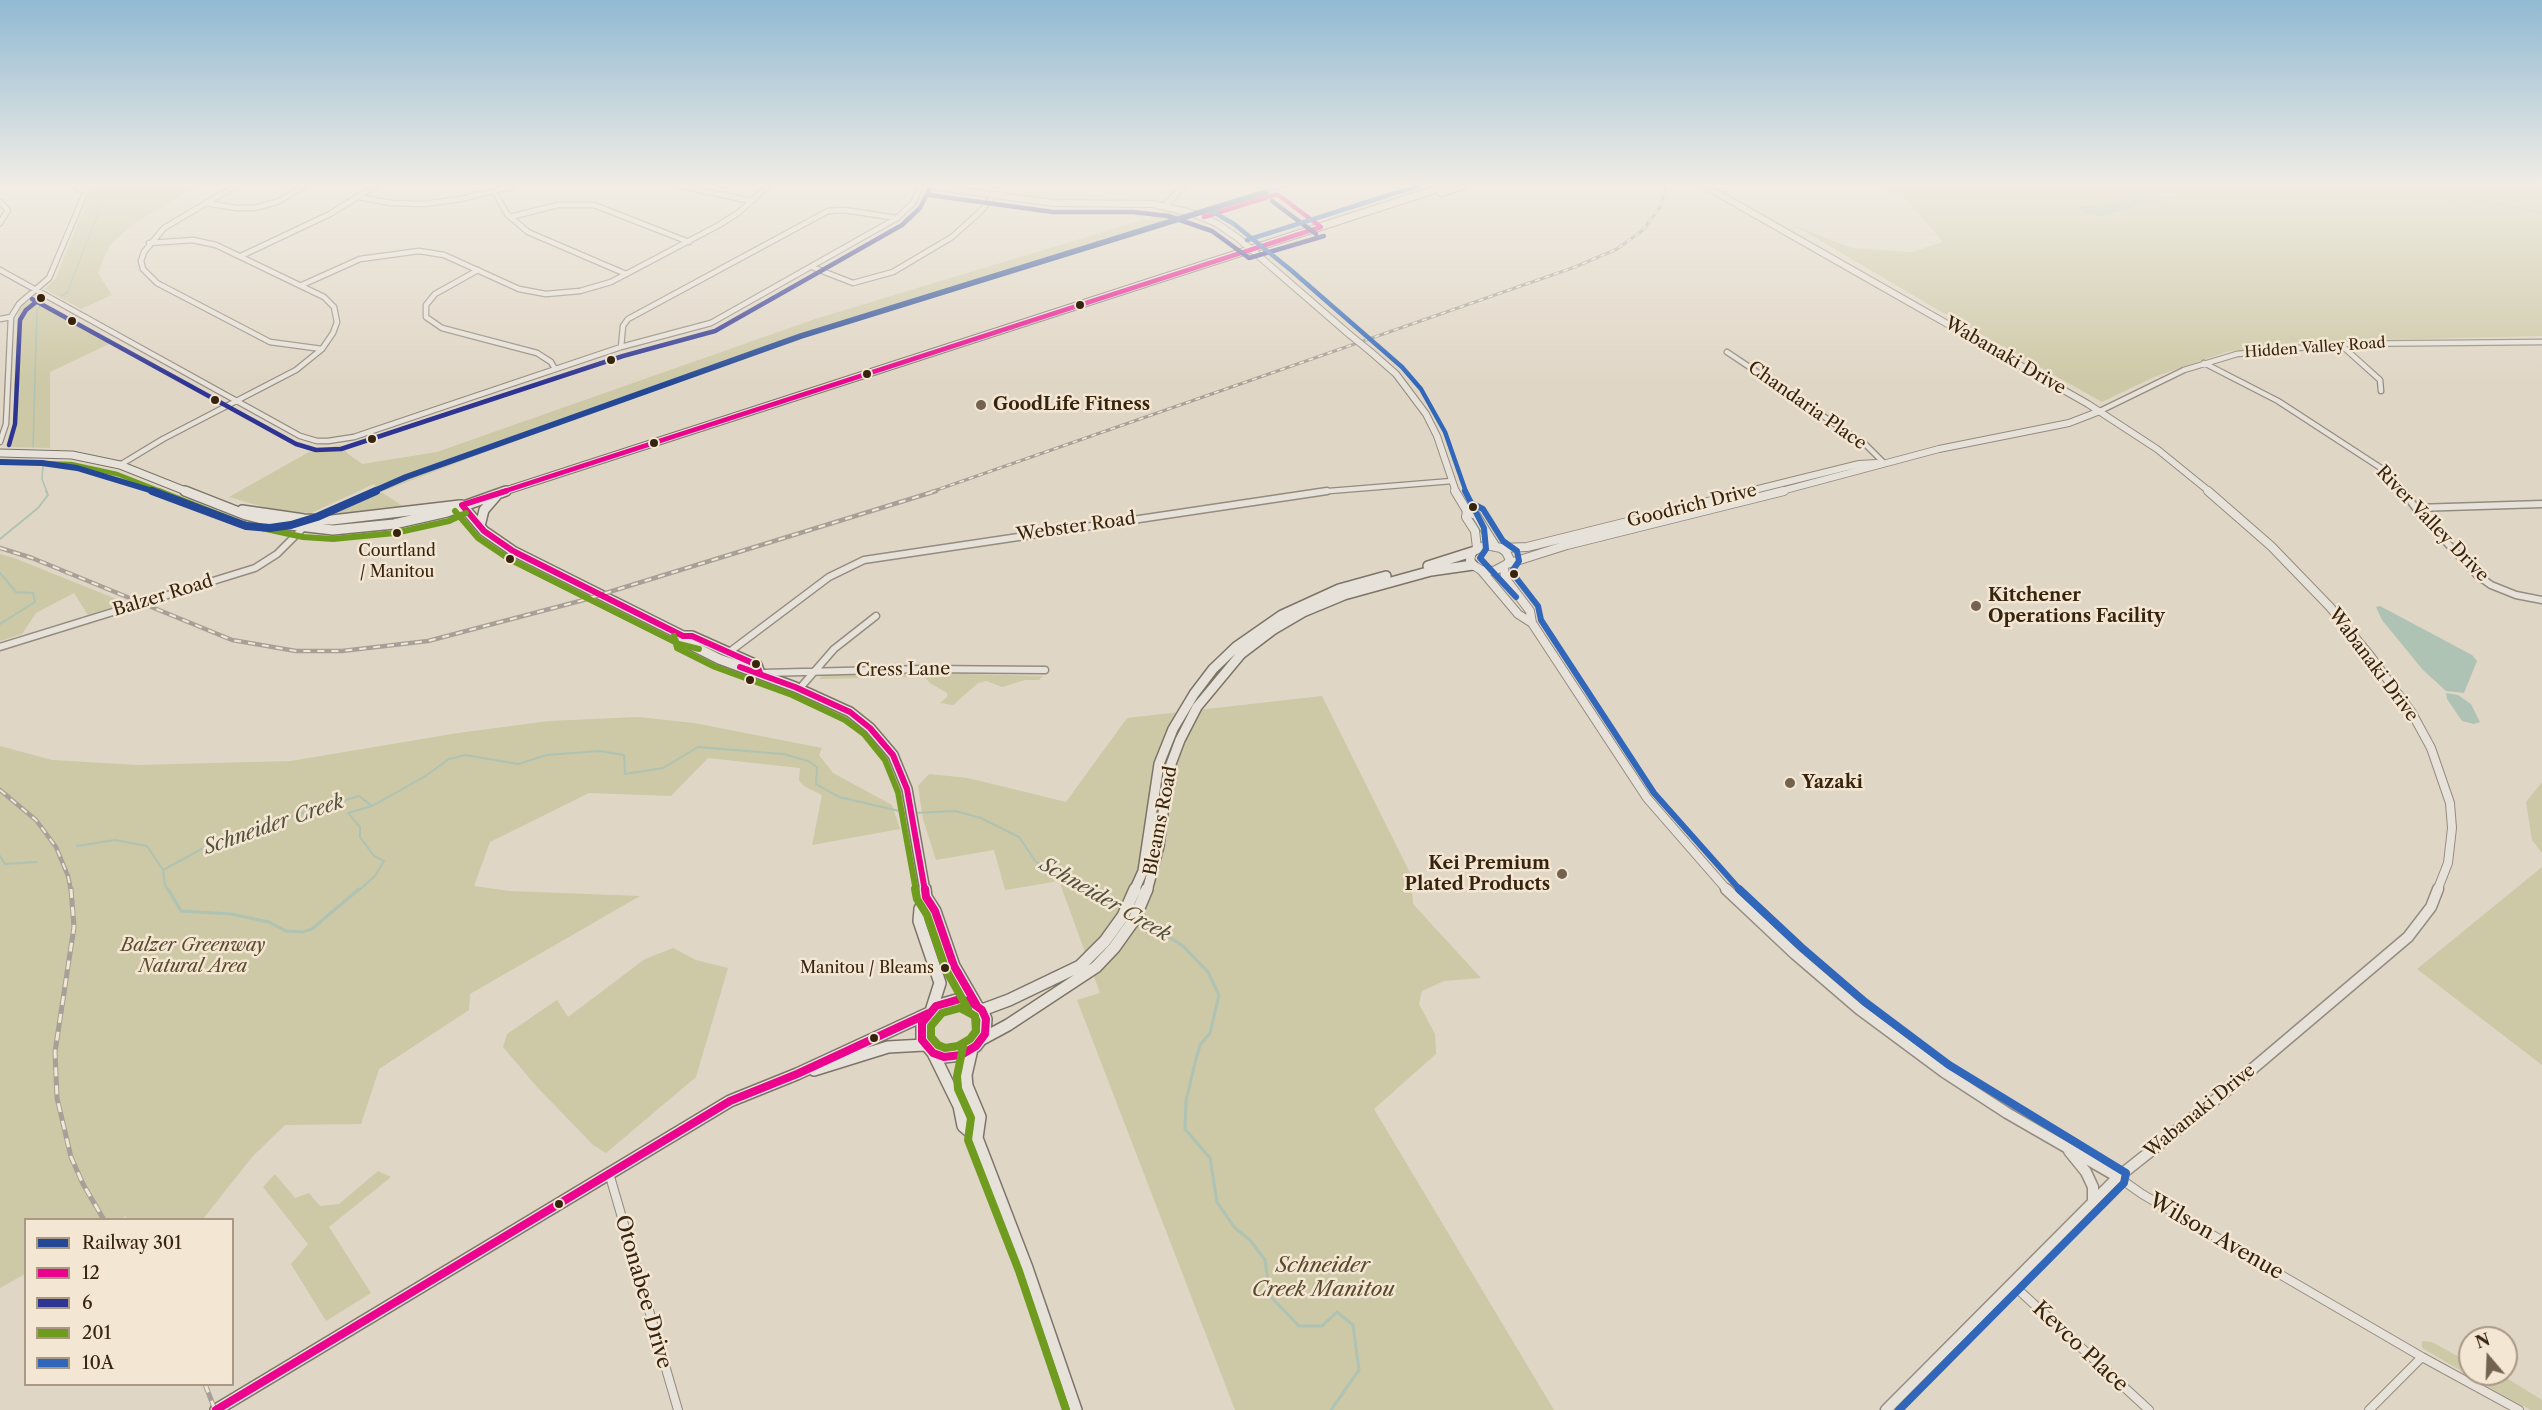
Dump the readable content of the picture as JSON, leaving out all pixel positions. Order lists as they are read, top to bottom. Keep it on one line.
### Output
{"streets":{"main road":["Bleams Road"],"street":["Hidden Valley Road","Wabanaki Drive","Chandaria Place","Goodrich Drive","River Valley Drive","Webster Road","Balzer Road","Cress Lane","Wilson Avenue","Otonabee Drive","Kevco Place"]},"crossings":[["Hidden Valley Road","Wabanaki Drive"],["Hidden Valley Road","Goodrich Drive"],["Hidden Valley Road","River Valley Drive"],["Wabanaki Drive","Goodrich Drive"],["Wabanaki Drive","Wilson Avenue"],["Wabanaki Drive","Kevco Place"],["Chandaria Place","Goodrich Drive"],["Goodrich Drive","Bleams Road"],["Goodrich Drive","Wilson Avenue"],["Bleams Road","Wilson Avenue"]],"water":["Schneider Creek"],"parks":["Balzer Greenway Natural Area","Schneider Creek Manitou"],"places":["GoodLife Fitness","Courtland / Manitou","Kitchener Operations Facility","Yazaki","Kei Premium Plated Products","Manitou / Bleams"],"lines":["rail line 301","transit line 12","transit line 6","transit line 10A","transit line 201"],"legend":["Railway 301","12","6","201","10A"],"north":"top"}
